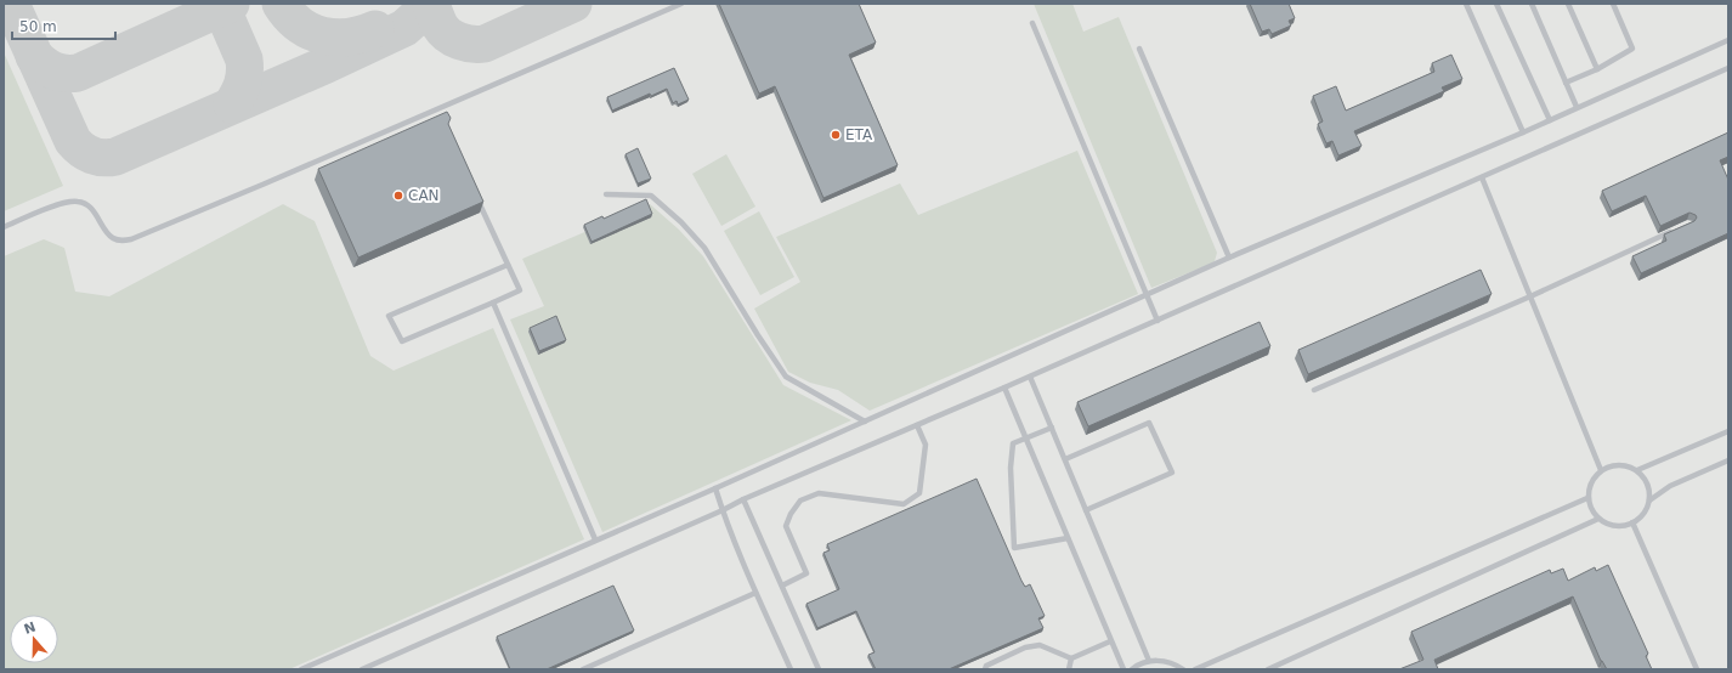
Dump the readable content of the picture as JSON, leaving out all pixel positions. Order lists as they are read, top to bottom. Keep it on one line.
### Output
{"places":["ETA","CAN"],"scale_bar":"50 m","north":"top"}
